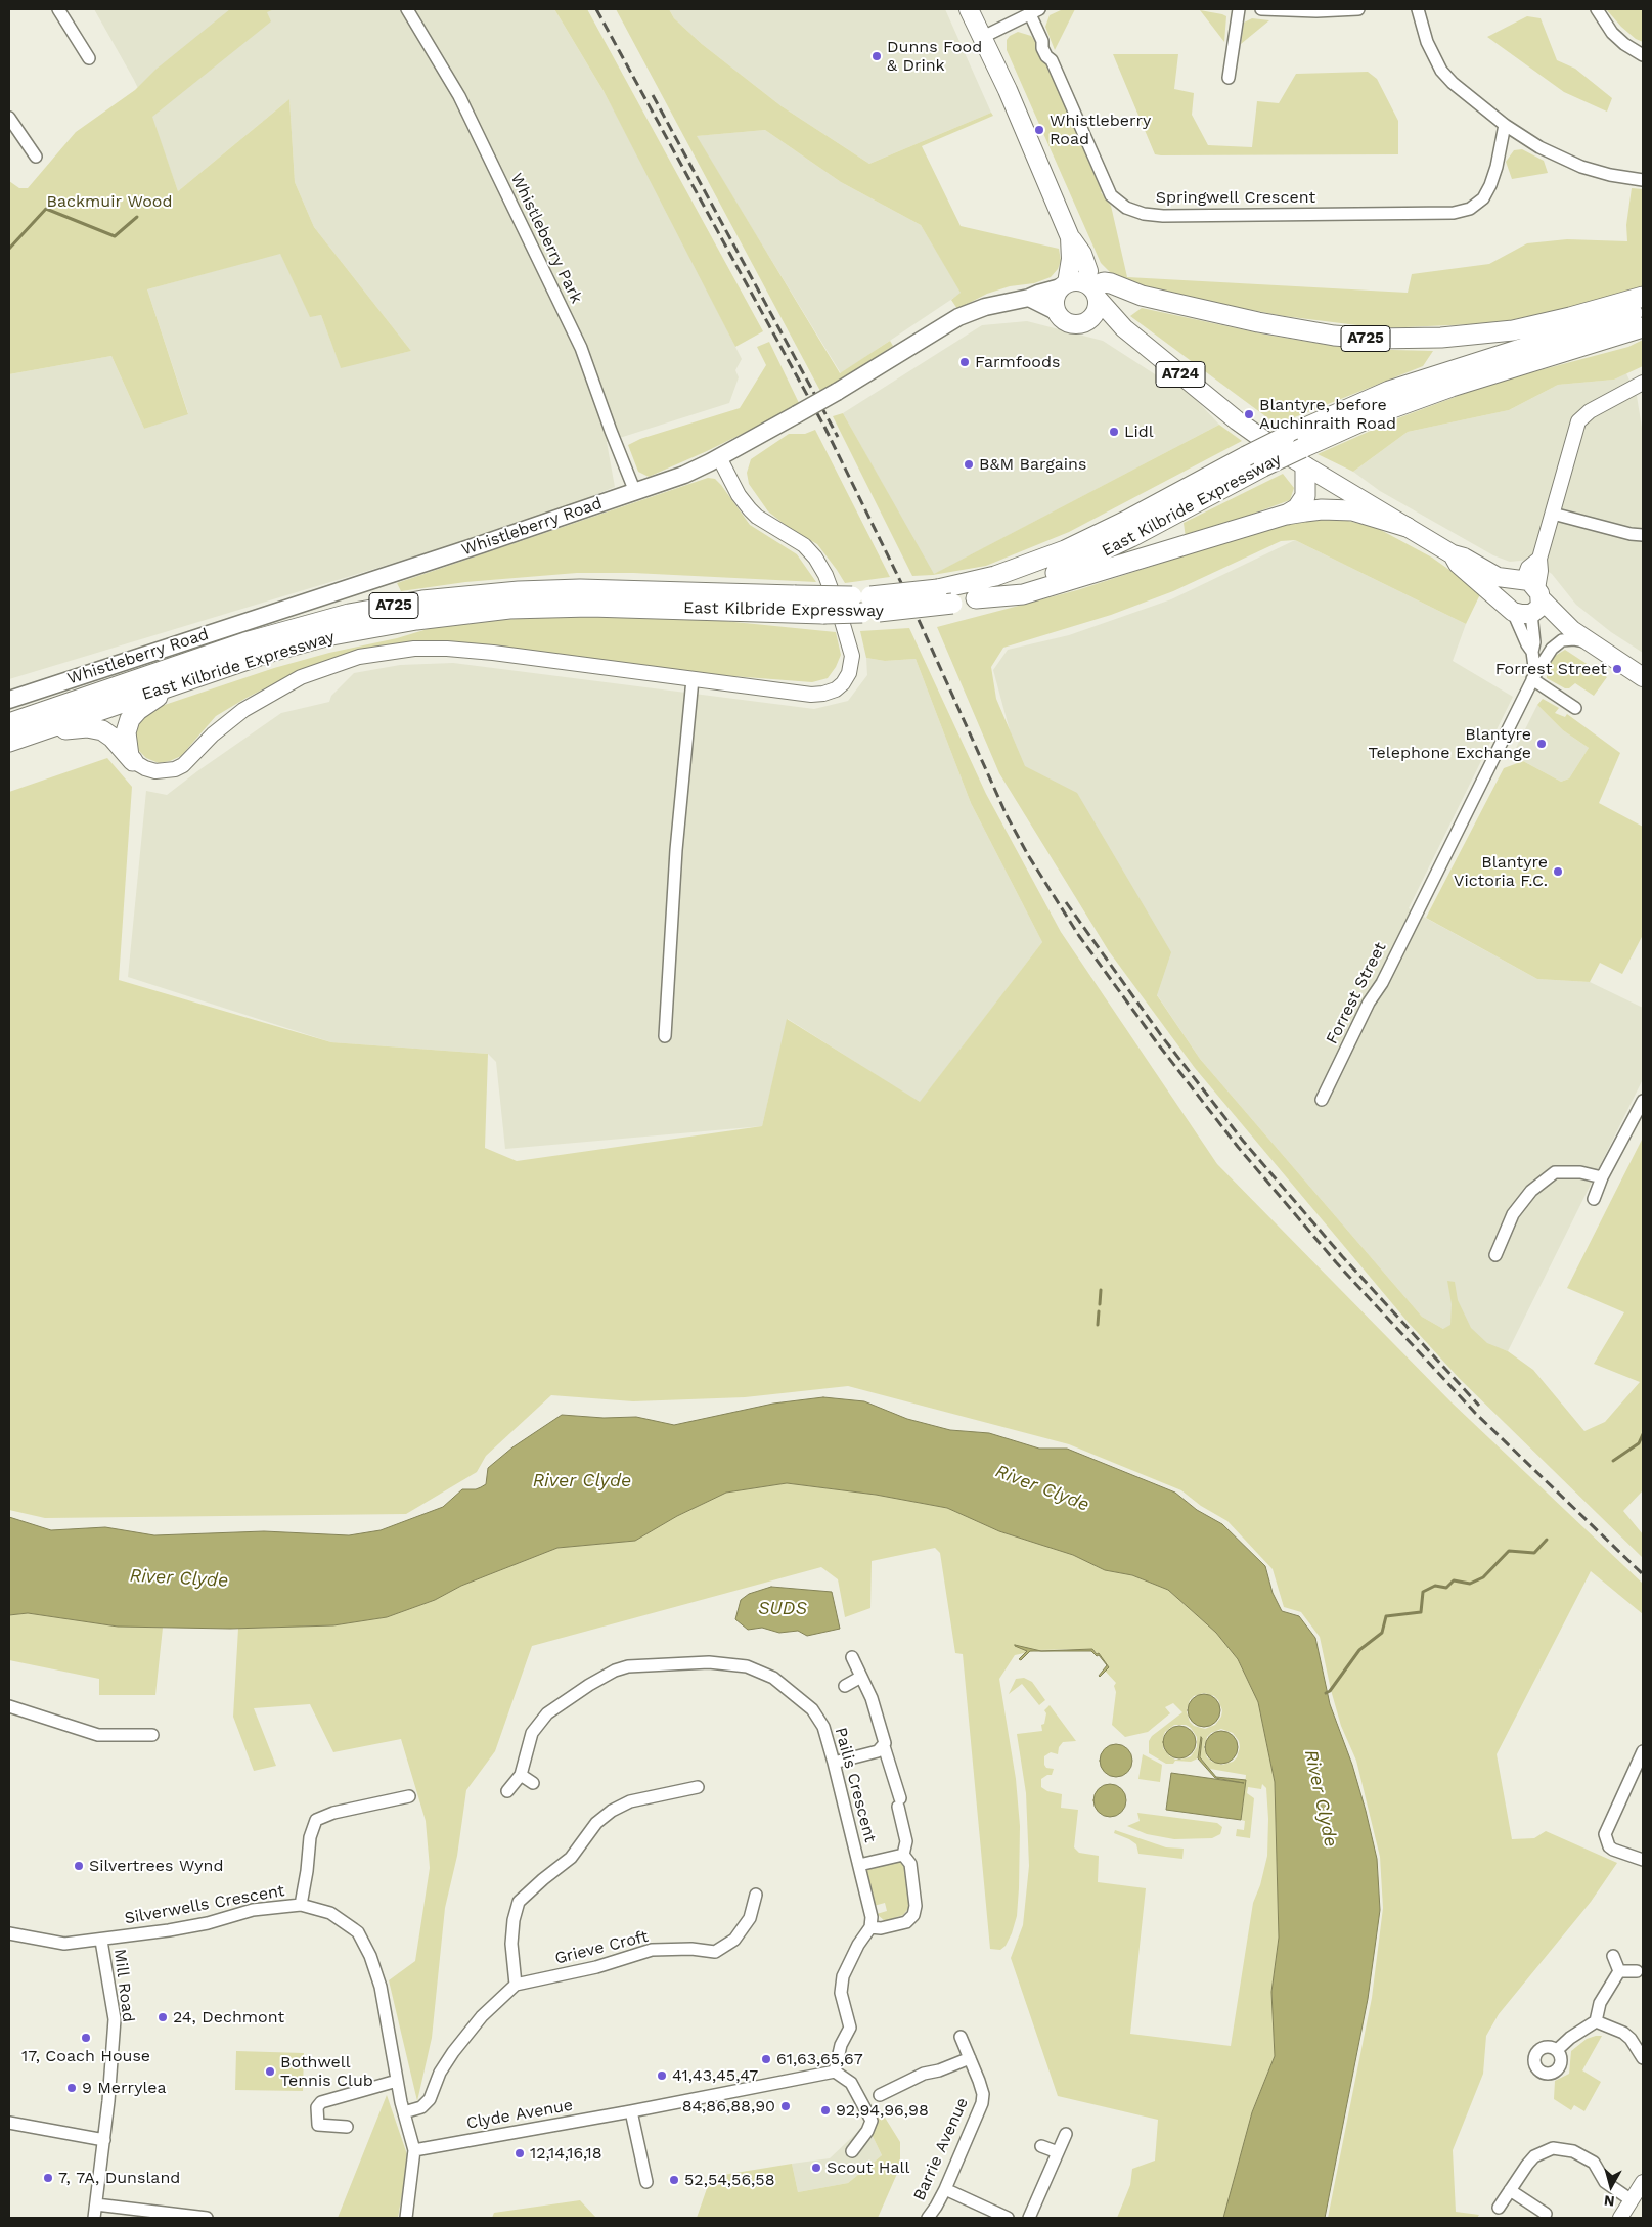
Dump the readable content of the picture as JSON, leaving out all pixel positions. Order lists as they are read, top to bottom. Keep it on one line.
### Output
{"streets":{"highway":["A725","East Kilbride Expressway"],"main road":["A724","Whistleberry Road"],"street":["Springwell Crescent","Whistleberry Park","Forrest Street","Pailis Crescent","Silverwells Crescent","Grieve Croft","Mill Road","Clyde Avenue","Barrie Avenue"]},"crossings":[["Whistleberry Park","Whistleberry Road"],["A725","A724"],["A725","East Kilbride Expressway"],["A725","Whistleberry Road"],["A724","East Kilbride Expressway"],["A724","Whistleberry Road"],["A724","Forrest Street"],["Silverwells Crescent","Mill Road"],["Silverwells Crescent","Clyde Avenue"]],"water":["River Clyde","SUDS"],"parks":["Backmuir Wood"],"places":["Dunns Food & Drink","Whistleberry Road","Farmfoods","Blantyre, before Auchinraith Road","Lidl","B&M Bargains","Forrest Street","Blantyre Telephone Exchange","Blantyre Victoria F.C.","Silvertrees Wynd","24, Dechmont","17, Coach House","61,63,65,67","Bothwell Tennis Club","41,43,45,47","9 Merrylea","84,86,88,90","92,94,96,98","12,14,16,18","Scout Hall","7, 7A, Dunsland","52,54,56,58"],"north":"bottom"}
